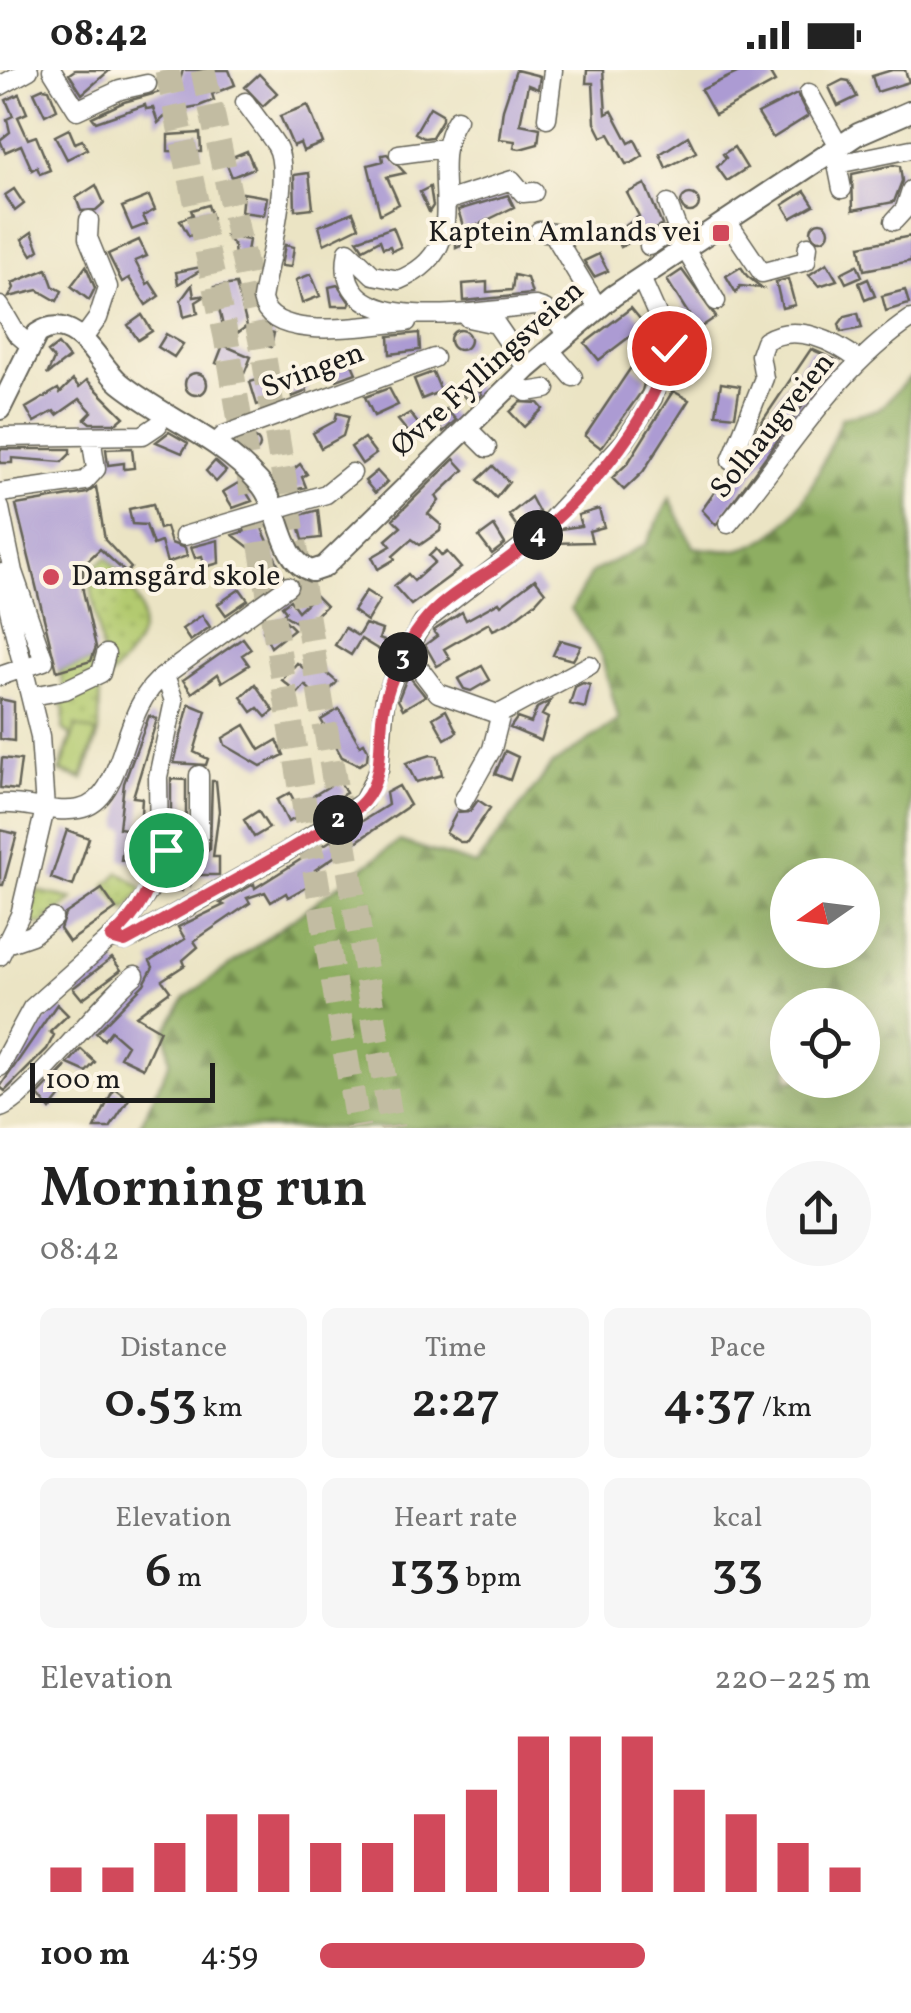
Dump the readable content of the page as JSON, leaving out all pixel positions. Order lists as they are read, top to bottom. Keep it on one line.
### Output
{"streets":{"main road":["Øvre Fyllingsveien"],"street":["Svingen","Solhaugveien"]},"places":{"transit":["Kaptein Amlands vei"],"other":["Damsgård skole"]},"scale_bar":"100 m","north":"left","page":{"status":"08:42","pins":["4","3","2"],"scale":"100 m","heading":["Morning run","08:42"],"stats":[["Distance","0.53 km"],["Time","2:27"],["Pace","4:37 /km"],["Elevation","6 m"],["Heart rate","133 bpm"],["kcal","33"]],"chart":["Elevation","220–225 m"],"list":[{"name":"100 m","note":"4:59"}]}}
